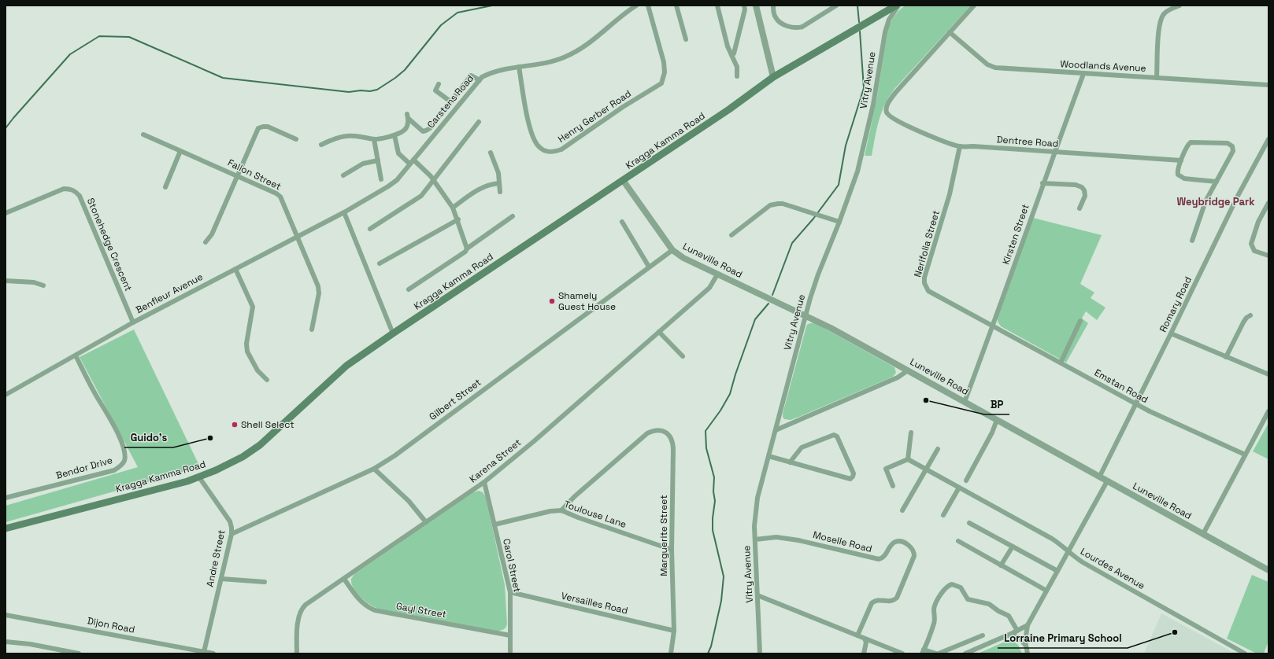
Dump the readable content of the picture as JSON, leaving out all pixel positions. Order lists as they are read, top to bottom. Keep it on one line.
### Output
{"streets":{"main road":["Kragga Kamma Road"],"street":["Woodlands Avenue","Vitry Avenue","Carstens Road","Henry Gerber Road","Dentree Road","Fallon Street","Kirsten Street","Nerifolia Street","Stonehedge Crescent","Luneville Road","Benfleur Avenue","Romary Road","Emstan Road","Gilbert Street","Karena Street","Bendor Drive","Toulouse Lane","Marguerite Street","Moselle Road","Andre Street","Carol Street","Lourdes Avenue","Versailles Road","Gayl Street","Dijon Road"]},"crossings":[["Woodlands Avenue","Dentree Road"],["Woodlands Avenue","Kirsten Street"],["Vitry Avenue","Kragga Kamma Road"],["Vitry Avenue","Luneville Road"],["Vitry Avenue","Moselle Road"],["Carstens Road","Henry Gerber Road"],["Carstens Road","Benfleur Avenue"],["Kragga Kamma Road","Luneville Road"],["Kragga Kamma Road","Andre Street"],["Dentree Road","Kirsten Street"],["Dentree Road","Nerifolia Street"],["Fallon Street","Benfleur Avenue"],["Kirsten Street","Nerifolia Street"],["Kirsten Street","Luneville Road"],["Kirsten Street","Emstan Road"],["Nerifolia Street","Emstan Road"],["Stonehedge Crescent","Benfleur Avenue"],["Luneville Road","Romary Road"],["Luneville Road","Gilbert Street"],["Luneville Road","Karena Street"],["Benfleur Avenue","Bendor Drive"],["Romary Road","Emstan Road"],["Gilbert Street","Andre Street"],["Karena Street","Carol Street"],["Karena Street","Gayl Street"],["Toulouse Lane","Marguerite Street"],["Toulouse Lane","Carol Street"],["Marguerite Street","Versailles Road"],["Andre Street","Dijon Road"],["Carol Street","Versailles Road"],["Carol Street","Gayl Street"]],"districts":["Weybridge Park"],"places":["Shamely Guest House","BP","Shell Select","Guido's","Lorraine Primary School"]}
